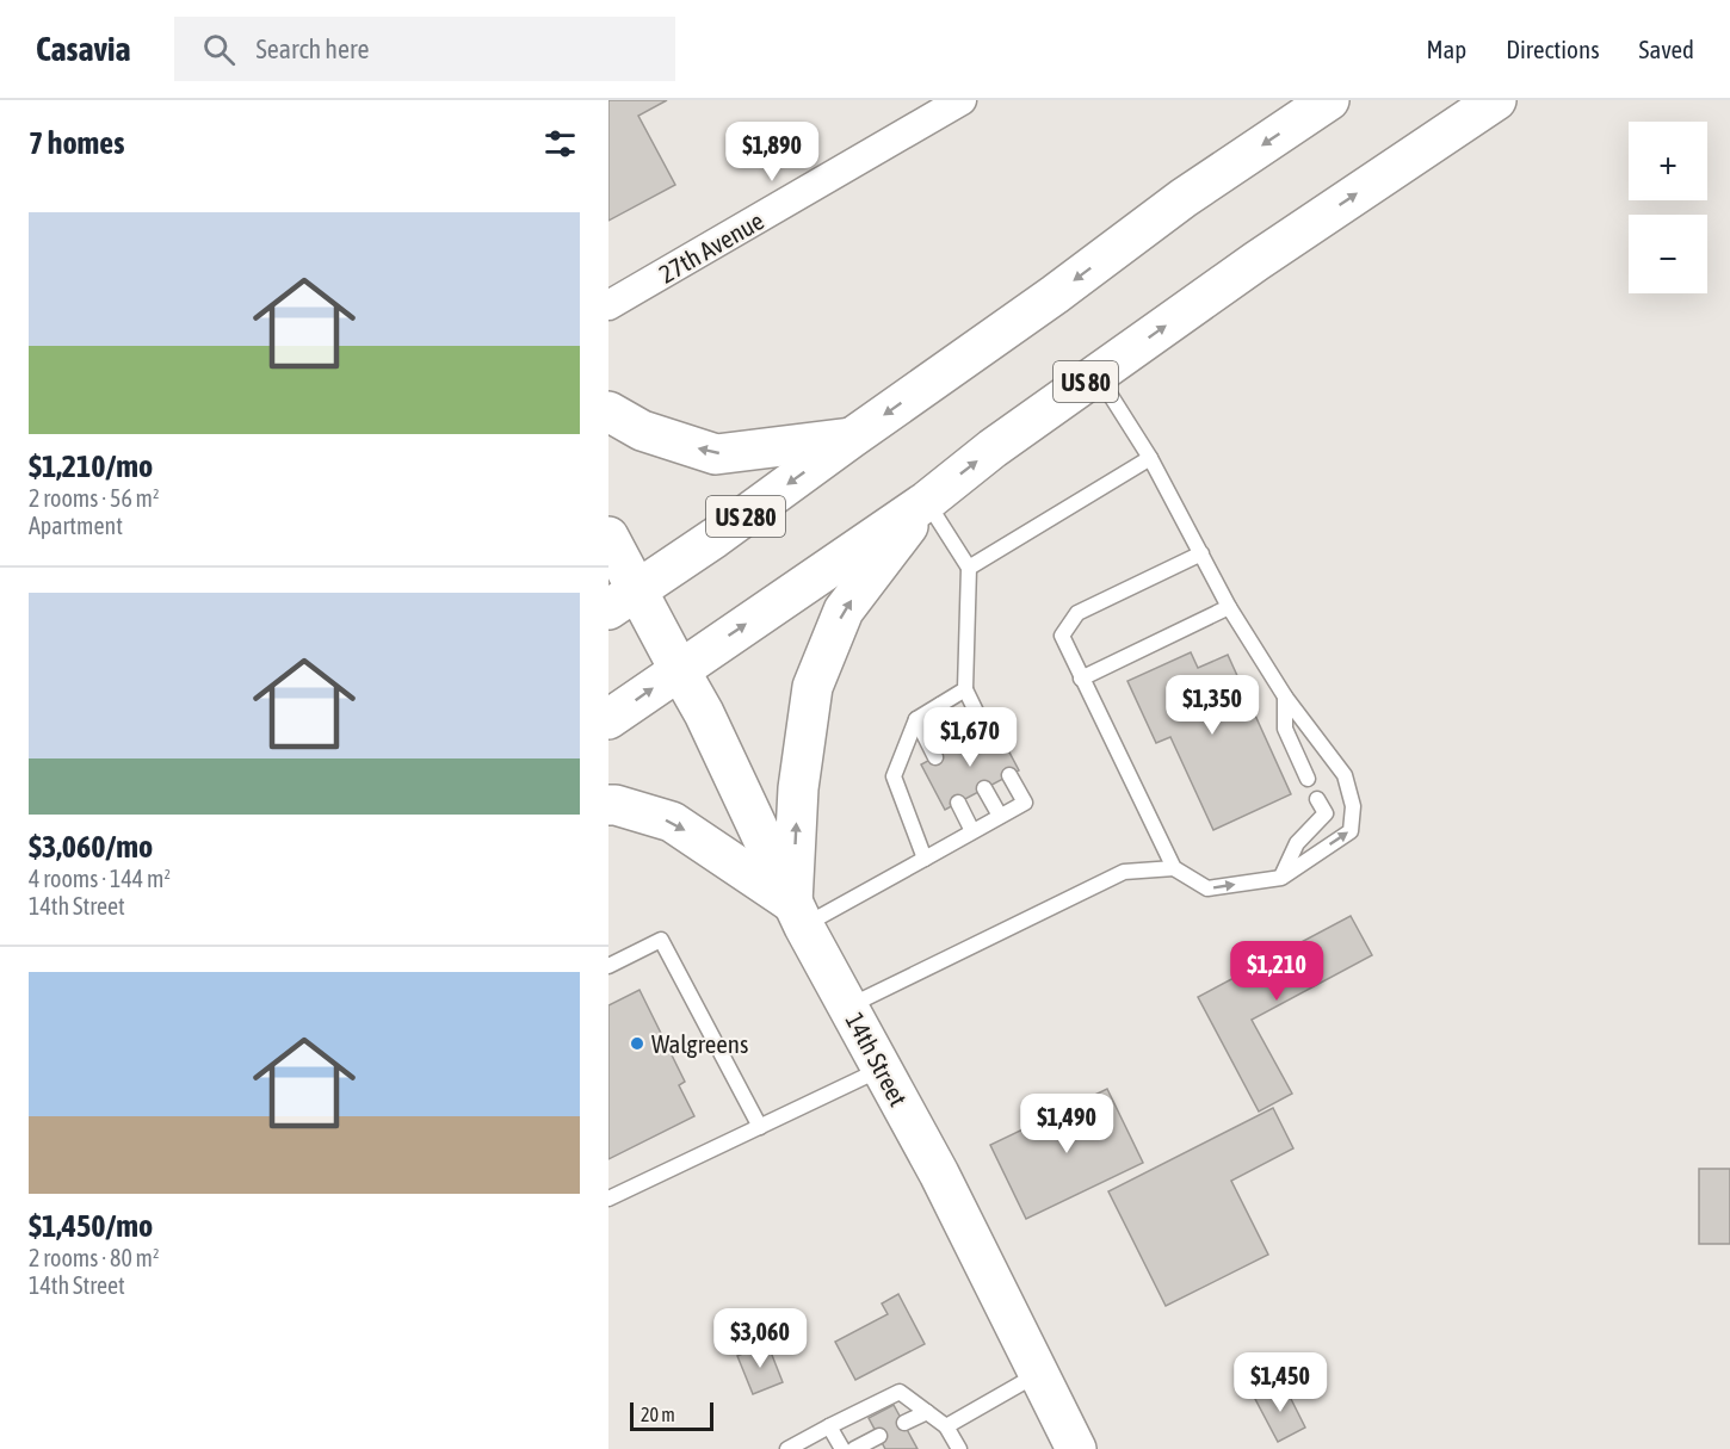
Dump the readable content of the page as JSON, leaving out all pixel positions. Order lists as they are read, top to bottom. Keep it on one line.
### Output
{"streets":{"main road":["US 80","US 280","14th Street"],"street":["27th Avenue"]},"crossings":[["US 80","14th Street"],["US 280","14th Street"]],"places":["Walgreens"],"scale_bar":"20 m","page":{"header":"Casavia","search":"Search here","nav":["Map","Directions","Saved"],"heading":"7 homes","map_buttons":["+","−"],"price":["$1,890","$1,350","$1,670","$1,210","$1,490","$3,060","$1,450"],"list":[{"name":"$1,210/mo","note":"2 rooms · 56 m² · Apartment"},{"name":"$3,060/mo","note":"4 rooms · 144 m² · 14th Street"},{"name":"$1,450/mo","note":"2 rooms · 80 m² · 14th Street"}],"scale":"20 m"}}
